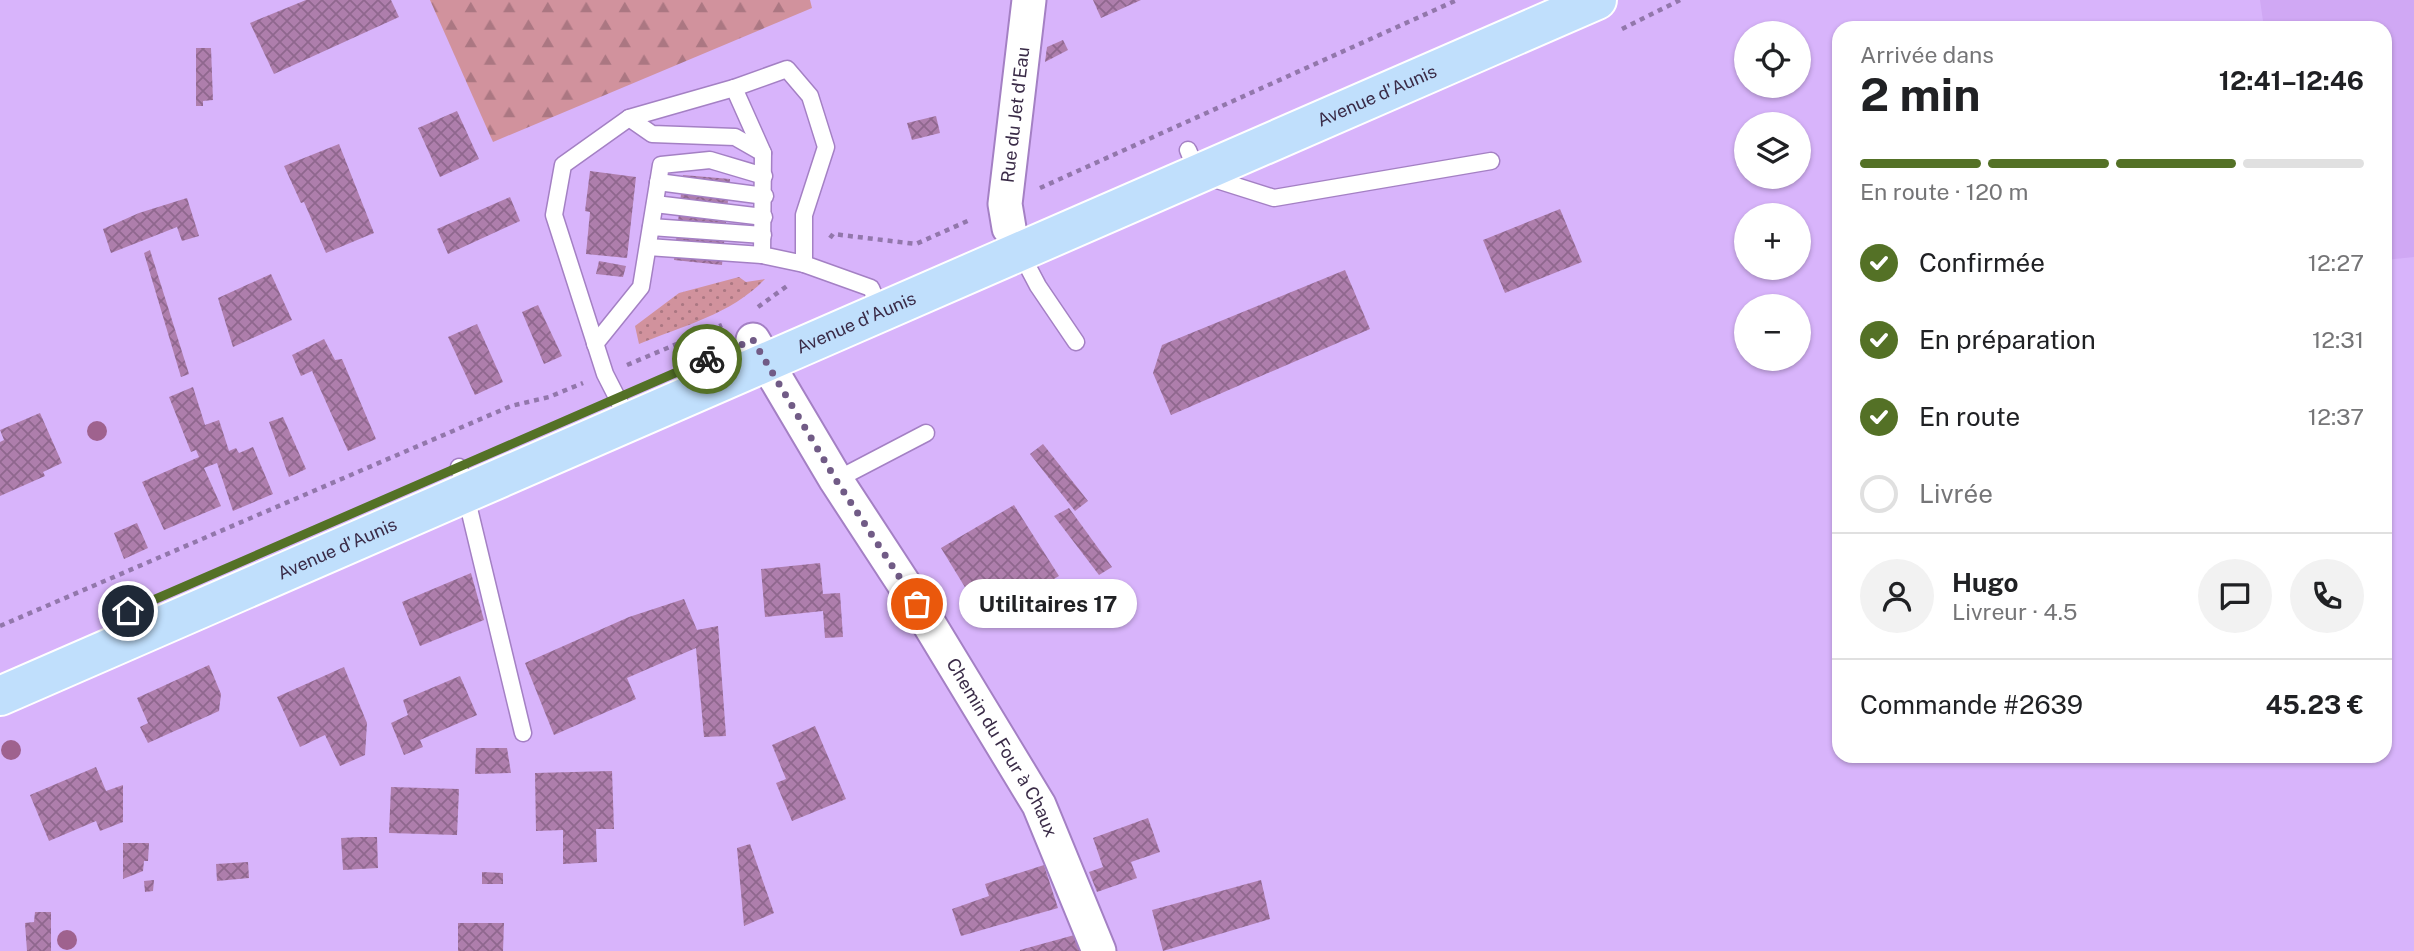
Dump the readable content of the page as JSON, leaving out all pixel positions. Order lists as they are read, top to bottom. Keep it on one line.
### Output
{"streets":{"main road":["Avenue d'Aunis"],"street":["Rue du Jet d'Eau","Chemin du Four à Chaux"]},"crossings":[["Avenue d'Aunis","Rue du Jet d'Eau"],["Avenue d'Aunis","Chemin du Four à Chaux"]],"places":["Utilitaires 17"],"page":{"map_buttons":["+","−"],"heading":["2 min","Arrivée dans","12:41–12:46"],"panel":["Hugo","Livreur · 4.5","Commande #2639","45.23 €"],"bar":"En route · 120 m","list":[["Confirmée","12:27"],["En préparation","12:31"],["En route","12:37"],"Livrée"],"bubble":"Utilitaires 17"}}
